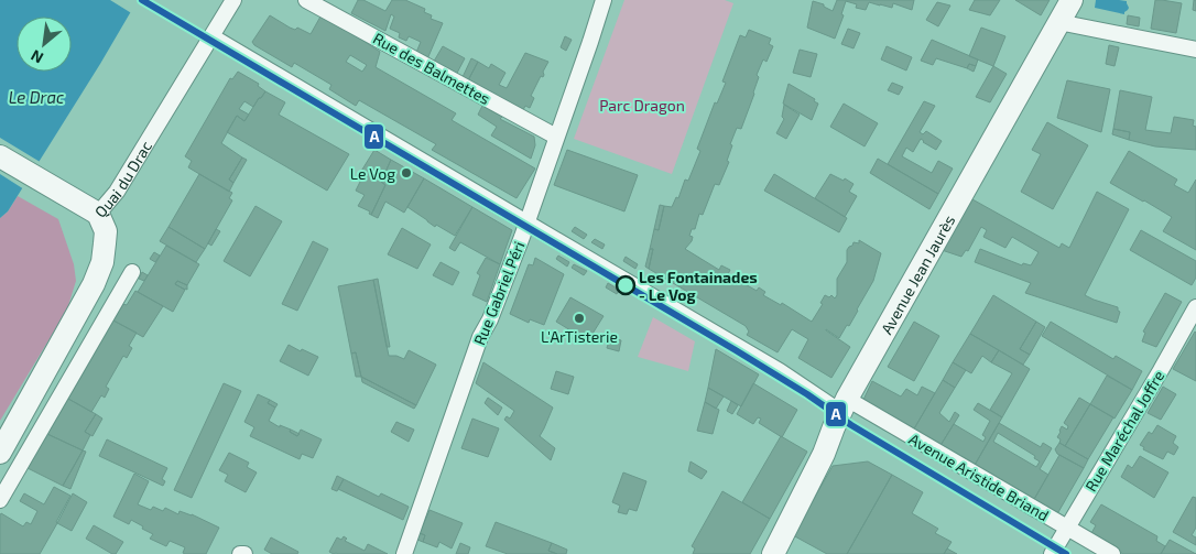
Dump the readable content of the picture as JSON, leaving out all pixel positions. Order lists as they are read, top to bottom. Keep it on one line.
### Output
{"streets":{"street":["Rue des Balmettes","Quai du Drac","Avenue Jean Jaurès","Rue Gabriel Péri","Rue Maréchal Joffre","Avenue Aristide Briand"]},"crossings":[["Rue des Balmettes","Rue Gabriel Péri"],["Quai du Drac","Avenue Aristide Briand"],["Avenue Jean Jaurès","Avenue Aristide Briand"],["Rue Gabriel Péri","Avenue Aristide Briand"],["Rue Maréchal Joffre","Avenue Aristide Briand"]],"water":["Le Drac"],"parks":["Parc Dragon"],"places":["Le Vog","Les Fontainades - Le Vog","L'ArTisterie"],"lines":["transit line A"],"north":"bottom left"}
